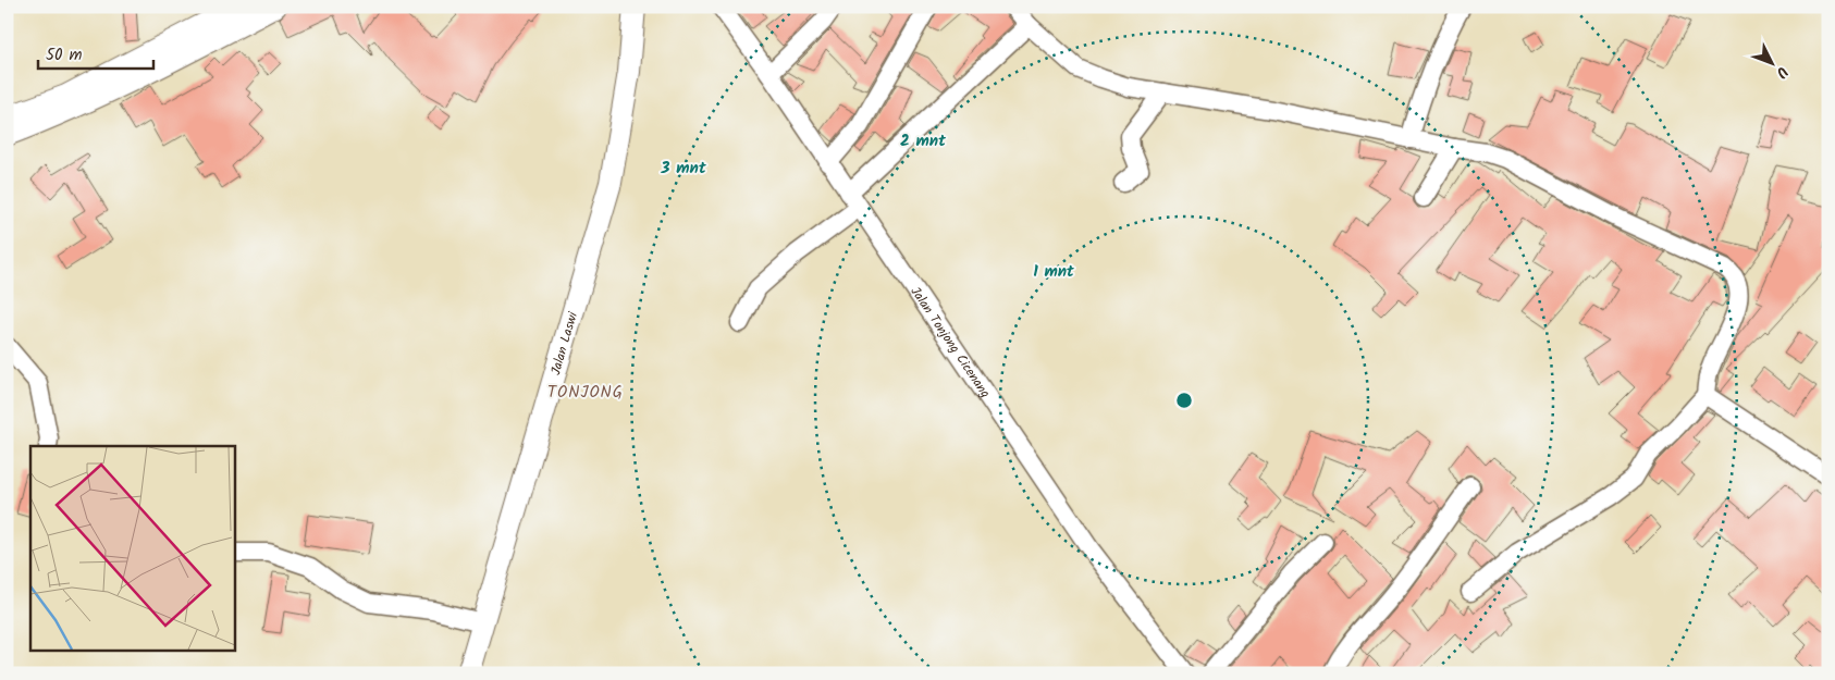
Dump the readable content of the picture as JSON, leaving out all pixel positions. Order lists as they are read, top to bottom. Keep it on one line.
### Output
{"streets":{"main road":["Jalan Laswi"],"street":["Jalan Tonjong Cicenang"]},"districts":["TONJONG"],"scale_bar":"50 m","north":"bottom right","rings":["2 mnt","3 mnt","1 mnt"]}
